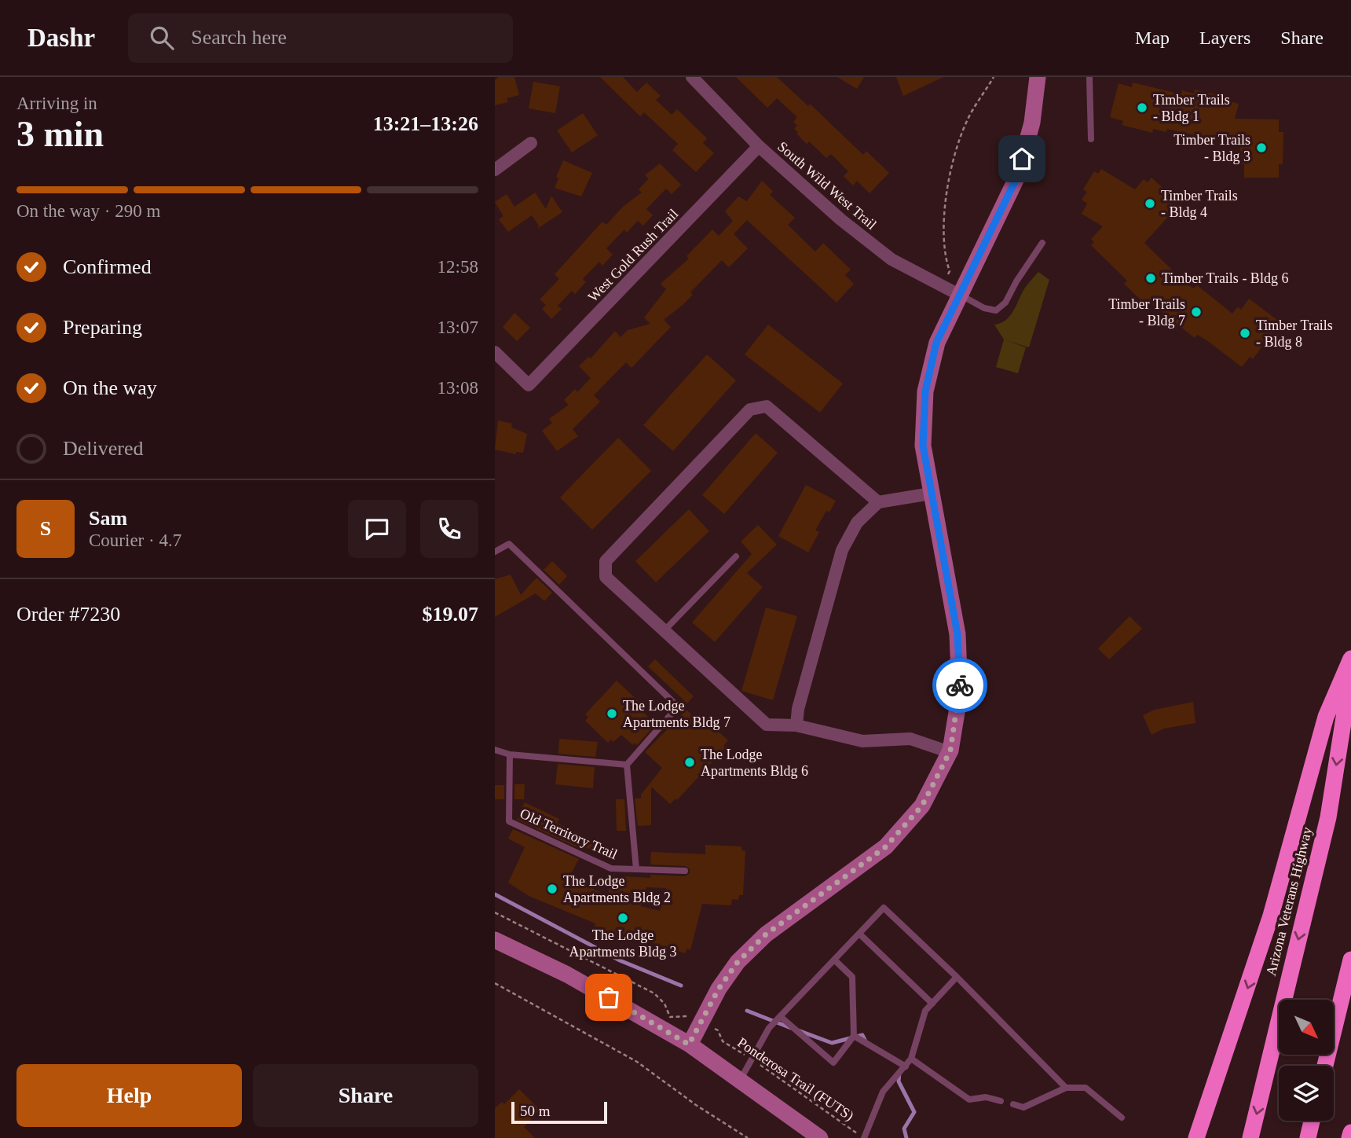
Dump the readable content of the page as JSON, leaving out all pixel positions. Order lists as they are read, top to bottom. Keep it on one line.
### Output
{"streets":{"highway":["Arizona Veterans Highway"],"street":["South Wild West Trail","West Gold Rush Trail"],"lane":["Old Territory Trail"],"path":["Ponderosa Trail (FUTS)"]},"crossings":[["South Wild West Trail","West Gold Rush Trail"]],"places":["Timber Trails - Bldg 1","Timber Trails - Bldg 3","Timber Trails - Bldg 4","Timber Trails - Bldg 6","Timber Trails - Bldg 7","Timber Trails - Bldg 8","The Lodge Apartments Bldg 7","The Lodge Apartments Bldg 6","The Lodge Apartments Bldg 2","The Lodge Apartments Bldg 3"],"scale_bar":"50 m","north":"bottom right","page":{"header":"Dashr","search":"Search here","nav":["Map","Layers","Share"],"heading":["3 min","Arriving in","13:21–13:26"],"panel":["Sam","Courier · 4.7","Order #7230","$19.07"],"bar":"On the way · 290 m","list":[["Confirmed","12:58"],["Preparing","13:07"],["On the way","13:08"],"Delivered"],"round":"S","buttons":["Help","Share"],"scale":"50 m"}}
